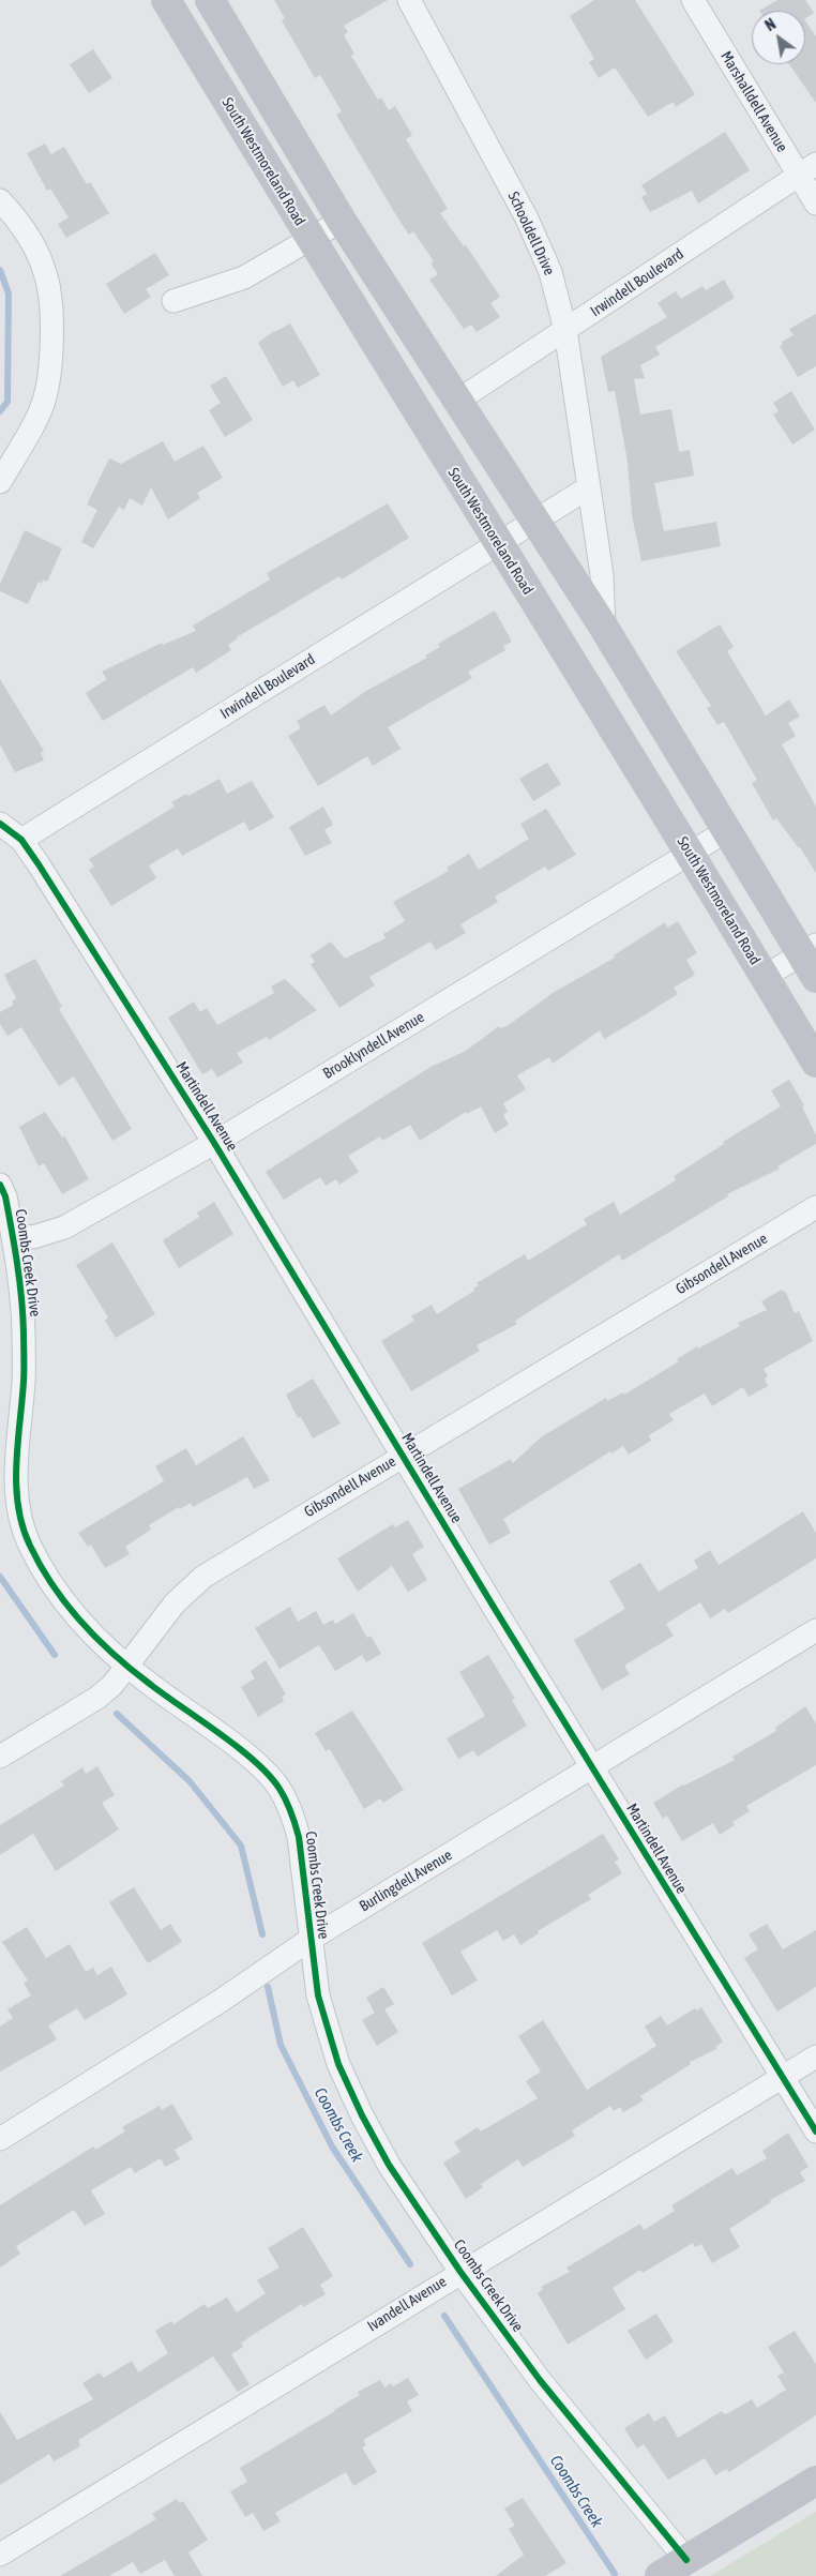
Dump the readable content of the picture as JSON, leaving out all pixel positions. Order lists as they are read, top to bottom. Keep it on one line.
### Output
{"streets":{"main road":["South Westmoreland Road"],"street":["Marshalldell Avenue","Schooldell Drive","Irwindell Boulevard","Brooklyndell Avenue","Martindell Avenue","Coombs Creek Drive","Gibsondell Avenue","Burlingdell Avenue","Ivandell Avenue"]},"crossings":[["Marshalldell Avenue","Irwindell Boulevard"],["South Westmoreland Road","Irwindell Boulevard"],["South Westmoreland Road","Brooklyndell Avenue"],["Schooldell Drive","Irwindell Boulevard"],["Irwindell Boulevard","Martindell Avenue"],["Brooklyndell Avenue","Martindell Avenue"],["Brooklyndell Avenue","Coombs Creek Drive"],["Martindell Avenue","Gibsondell Avenue"],["Martindell Avenue","Burlingdell Avenue"],["Martindell Avenue","Ivandell Avenue"],["Coombs Creek Drive","Gibsondell Avenue"],["Coombs Creek Drive","Burlingdell Avenue"],["Coombs Creek Drive","Ivandell Avenue"]],"water":["Coombs Creek"],"north":"top left"}
